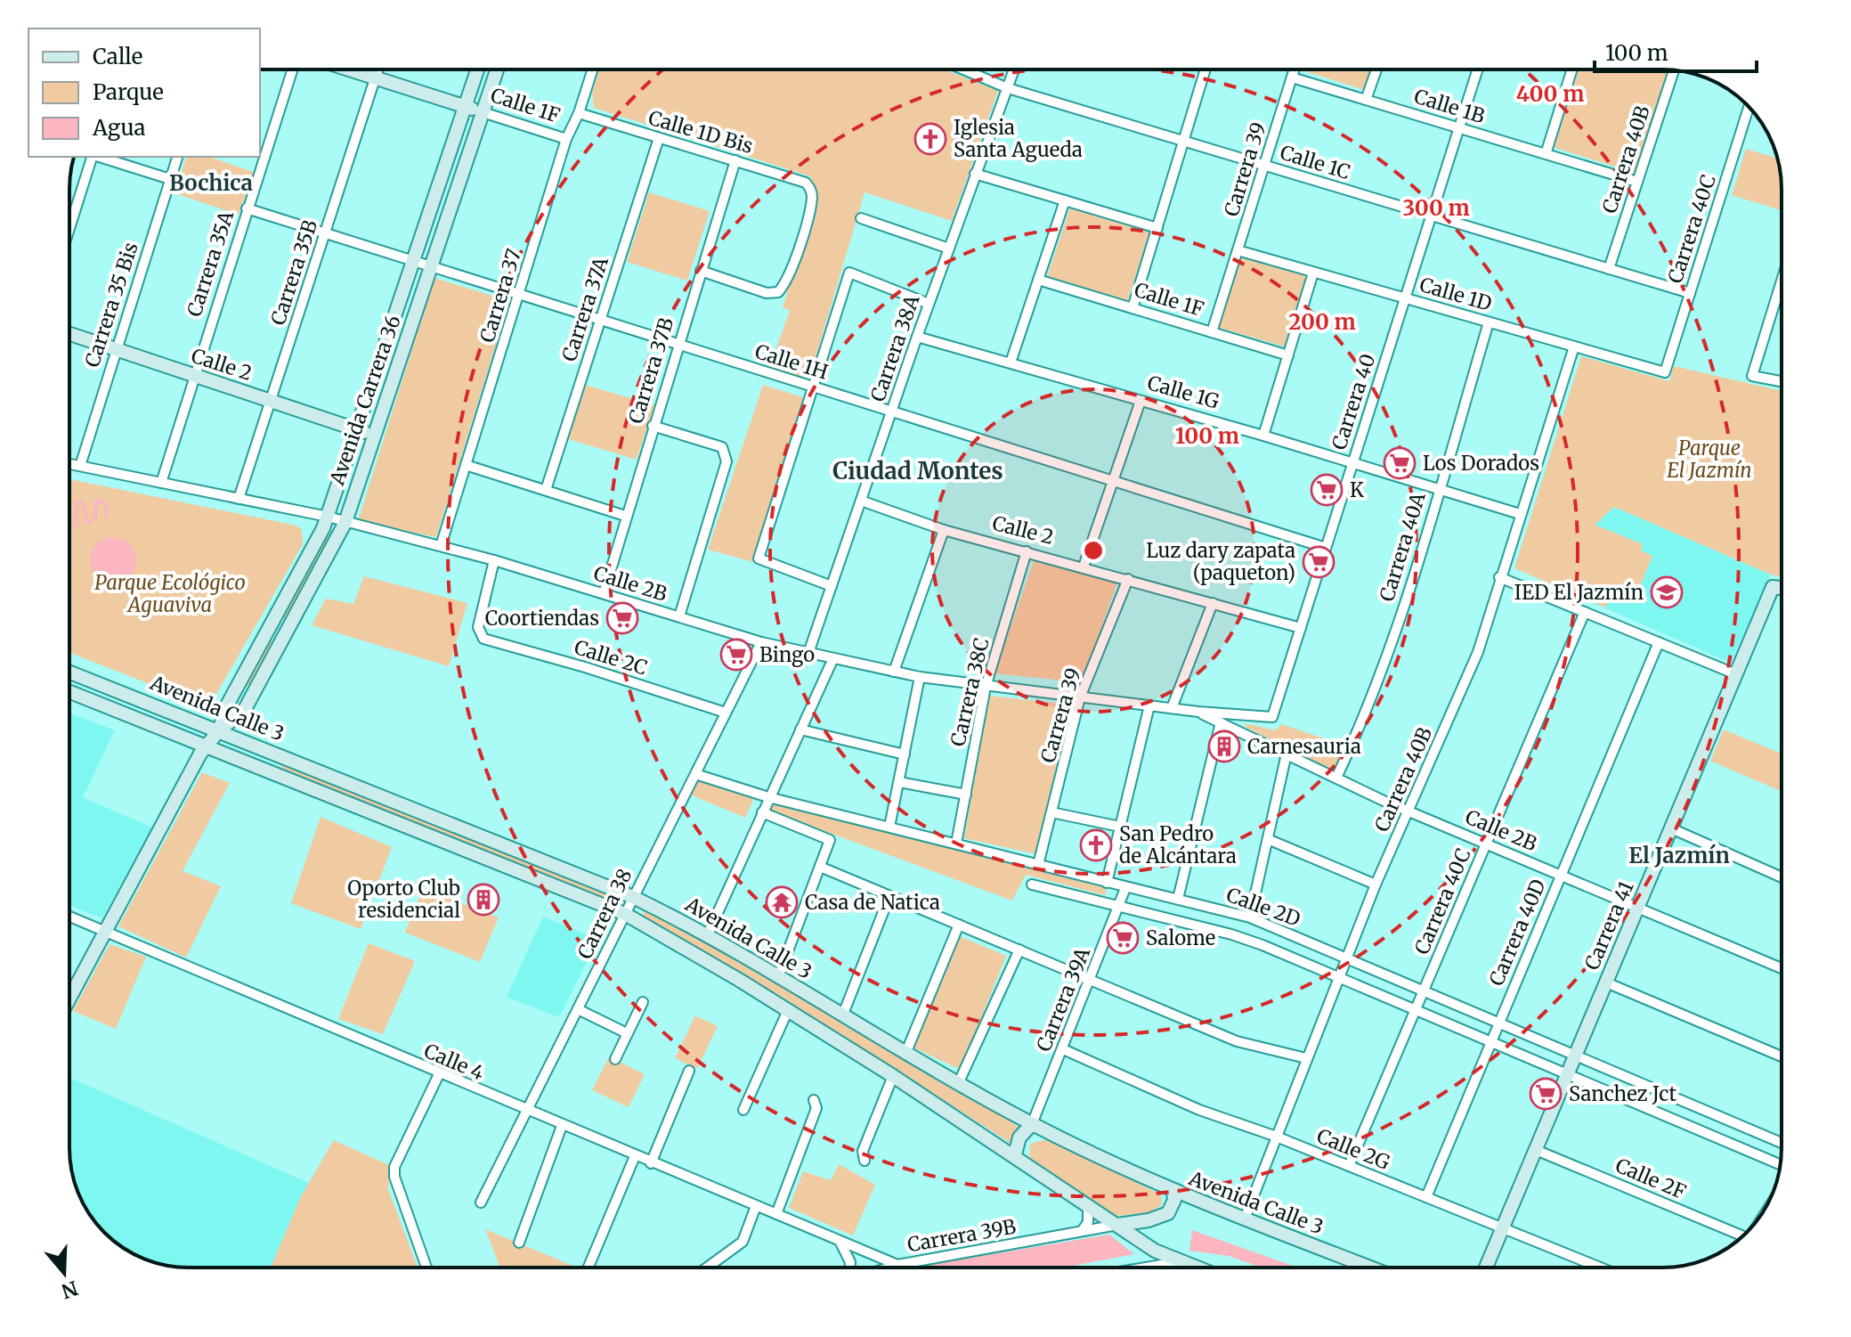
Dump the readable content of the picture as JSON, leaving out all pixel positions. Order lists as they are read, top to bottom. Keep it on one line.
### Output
{"streets":{"main road":["Calle 1F","Calle 2","Avenida Carrera 36","Avenida Calle 3","Carrera 41"],"street":["Calle 1B","Calle 1D Bis","Carrera 40B","Calle 1C","Carrera 39","Carrera 40C","Carrera 35A","Carrera 35B","Calle 1D","Carrera 37","Carrera 35 Bis","Carrera 37A","Carrera 38A","Calle 1H","Carrera 37B","Calle 1G","Carrera 40","Carrera 40A","Calle 2B","Calle 2C","Carrera 38C","Calle 2D","Carrera 38","Carrera 40D","Carrera 39A","Calle 4","Calle 2G","Calle 2F","Carrera 39B"]},"crossings":[["Calle 1F","Carrera 39"],["Calle 1F","Carrera 35B"],["Calle 1F","Carrera 37"],["Calle 1F","Avenida Carrera 36"],["Calle 1B","Carrera 40B"],["Calle 1B","Carrera 39"],["Calle 1B","Carrera 40"],["Calle 1D Bis","Carrera 37"],["Calle 1D Bis","Carrera 37A"],["Calle 1D Bis","Carrera 37B"],["Carrera 40B","Calle 1C"],["Carrera 40B","Calle 1D"],["Carrera 40B","Calle 1G"],["Carrera 40B","Calle 2B"],["Carrera 40B","Avenida Calle 3"],["Carrera 40B","Calle 2D"],["Carrera 40B","Calle 2G"],["Calle 1C","Carrera 39"],["Calle 1C","Carrera 40C"],["Calle 1C","Carrera 38A"],["Calle 1C","Carrera 40"],["Carrera 39","Calle 1D"],["Carrera 39","Calle 2"],["Carrera 39","Calle 2B"],["Carrera 39","Calle 2D"],["Carrera 40C","Calle 1D"],["Carrera 40C","Calle 2B"],["Carrera 40C","Calle 2D"],["Carrera 40C","Calle 2G"],["Carrera 35A","Calle 1H"],["Carrera 35A","Calle 2"],["Carrera 35A","Calle 2B"],["Carrera 35B","Calle 1H"],["Carrera 35B","Calle 2"],["Carrera 35B","Calle 2B"],["Calle 1D","Carrera 40"],["Calle 1D","Carrera 40A"],["Carrera 37","Calle 1H"],["Carrera 37","Calle 2B"],["Carrera 35 Bis","Calle 2"],["Carrera 35 Bis","Calle 2B"],["Carrera 37A","Calle 1H"],["Carrera 38A","Calle 1H"],["Carrera 38A","Calle 2"],["Carrera 38A","Calle 1G"],["Carrera 38A","Calle 2B"],["Calle 1H","Carrera 37B"],["Calle 1H","Avenida Carrera 36"],["Calle 1H","Carrera 40"],["Calle 2","Avenida Carrera 36"],["Calle 2","Carrera 40"],["Calle 2","Carrera 38C"],["Carrera 37B","Calle 2B"],["Calle 1G","Carrera 40"],["Calle 1G","Carrera 40A"],["Avenida Carrera 36","Calle 2B"],["Avenida Carrera 36","Avenida Calle 3"],["Avenida Carrera 36","Calle 4"],["Carrera 40","Calle 2B"],["Carrera 40A","Calle 2B"],["Calle 2B","Calle 2C"],["Calle 2B","Carrera 38C"],["Calle 2B","Carrera 38"],["Calle 2B","Carrera 41"],["Calle 2B","Carrera 40D"],["Calle 2C","Carrera 38"],["Carrera 38C","Calle 2D"],["Avenida Calle 3","Carrera 38"],["Avenida Calle 3","Carrera 39A"],["Avenida Calle 3","Carrera 39B"],["Calle 2D","Carrera 38"],["Calle 2D","Carrera 41"],["Calle 2D","Carrera 40D"],["Calle 2D","Carrera 39A"],["Carrera 38","Calle 4"],["Carrera 41","Calle 2G"],["Carrera 41","Calle 2F"],["Carrera 40D","Calle 2G"],["Carrera 39A","Calle 2G"],["Calle 4","Carrera 39B"]],"districts":["Bochica","Ciudad Montes","El Jazmín"],"parks":["Parque El Jazmín","Parque Ecológico Aguaviva"],"places":{"church":["Iglesia Santa Agueda","San Pedro de Alcántara"],"supermarket":["Los Dorados","K","Luz dary zapata (paqueton)","Coortiendas","Bingo","Salome","Sanchez Jct"],"school or university":["IED El Jazmín"],"building":["Carnesauria","Oporto Club residencial"],"temple":["Casa de Natica"]},"legend":["Calle","Parque","Agua"],"scale_bar":"100 m","north":"bottom","rings":["400 m","300 m","200 m","100 m"]}
